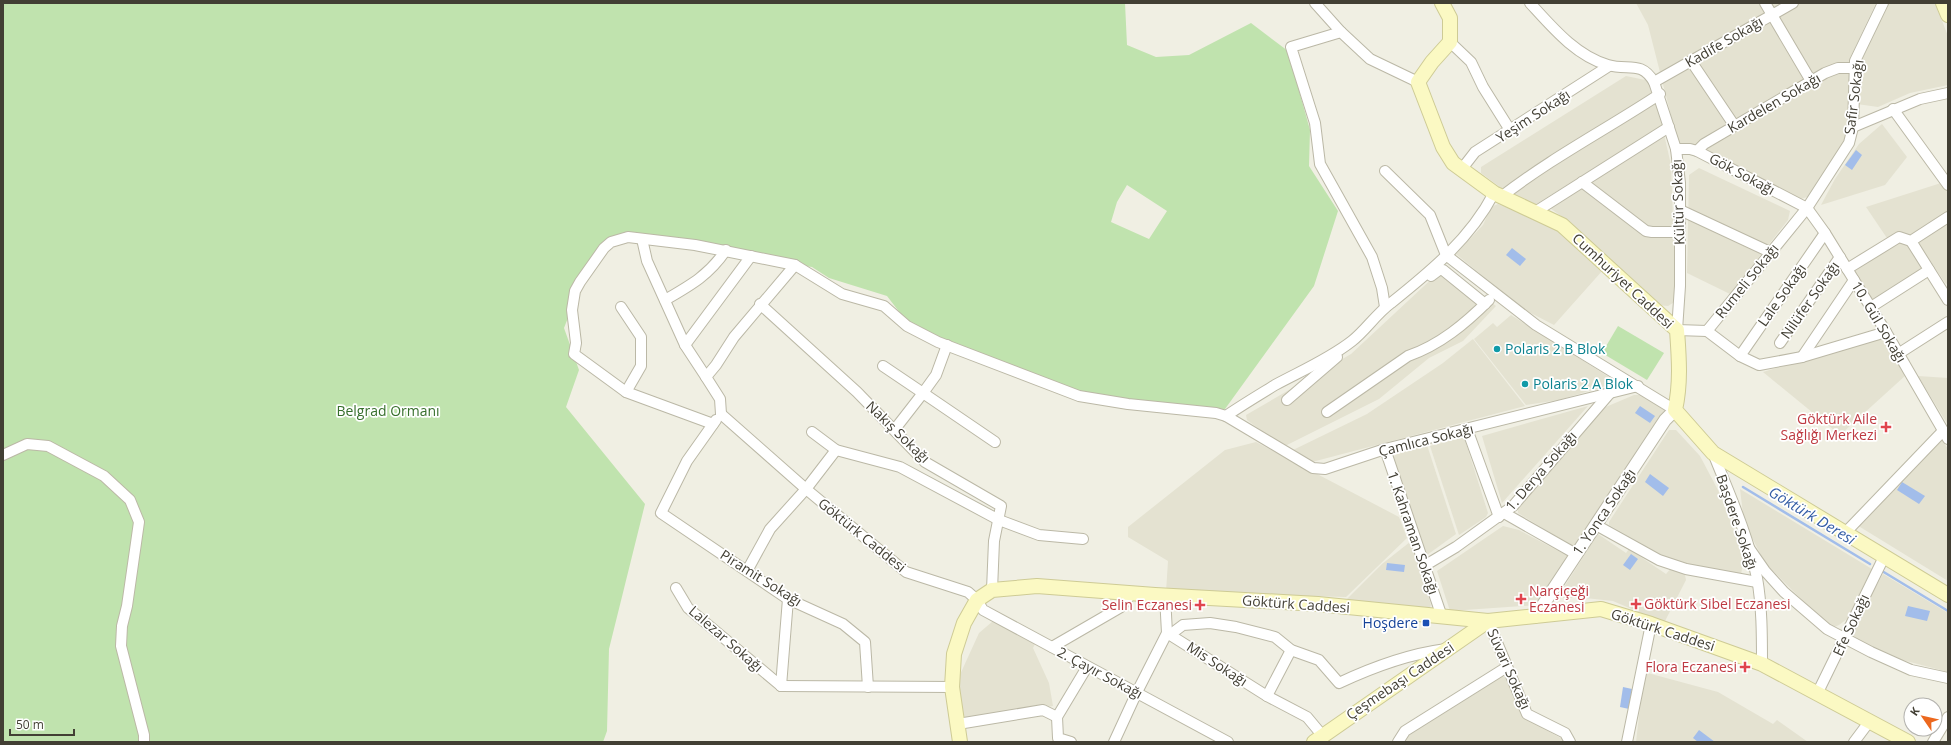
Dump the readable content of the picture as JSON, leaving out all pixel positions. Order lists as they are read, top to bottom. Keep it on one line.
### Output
{"streets":{"main road":["Cumhuriyet Caddesi","Göktürk Caddesi","Çeşmebaşı Caddesi"],"street":["Kadife Sokağı","Safir Sokağı","Kardelen Sokağı","Yeşim Sokağı","Gök Sokağı","Kültür Sokağı","Rumeli Sokağı","Lale Sokağı","Nilüfer Sokağı","10. Gül Sokağı","Nakış Sokağı","Çamlıca Sokağı","1. Derya Sokağı","1. Yonca Sokağı","Başdere Sokağı","1. Kahraman Sokağı","Piramit Sokağı","Efe Sokağı","Lalezar Sokağı","Mis Sokağı","Süvari Sokağı","2. Çayır Sokağı"]},"crossings":[["Kadife Sokağı","Kültür Sokağı"],["Safir Sokağı","Kardelen Sokağı"],["Safir Sokağı","Gök Sokağı"],["Safir Sokağı","Rumeli Sokağı"],["Safir Sokağı","10. Gül Sokağı"],["Kardelen Sokağı","Gök Sokağı"],["Yeşim Sokağı","Kültür Sokağı"],["Yeşim Sokağı","Cumhuriyet Caddesi"],["Gök Sokağı","Kültür Sokağı"],["Gök Sokağı","Rumeli Sokağı"],["Gök Sokağı","10. Gül Sokağı"],["Kültür Sokağı","Cumhuriyet Caddesi"],["Kültür Sokağı","Rumeli Sokağı"],["Cumhuriyet Caddesi","Rumeli Sokağı"],["Cumhuriyet Caddesi","1. Yonca Sokağı"],["Rumeli Sokağı","10. Gül Sokağı"],["Lale Sokağı","10. Gül Sokağı"],["Nilüfer Sokağı","10. Gül Sokağı"],["Nakış Sokağı","Göktürk Caddesi"],["Çamlıca Sokağı","1. Derya Sokağı"],["Çamlıca Sokağı","1. Kahraman Sokağı"],["1. Derya Sokağı","1. Kahraman Sokağı"],["1. Yonca Sokağı","Göktürk Caddesi"],["Başdere Sokağı","Göktürk Caddesi"],["1. Kahraman Sokağı","Göktürk Caddesi"],["Göktürk Caddesi","Efe Sokağı"],["Göktürk Caddesi","Süvari Sokağı"],["Göktürk Caddesi","2. Çayır Sokağı"],["Göktürk Caddesi","Çeşmebaşı Caddesi"],["Mis Sokağı","Çeşmebaşı Caddesi"],["Süvari Sokağı","Çeşmebaşı Caddesi"]],"water":["Göktürk Deresi"],"parks":["Belgrad Ormanı"],"places":{"other":["Polaris 2 B Blok","Polaris 2 A Blok"],"health":["Göktürk Aile Sağlığı Merkezi","Narçiçeği Eczanesi","Göktürk Sibel Eczanesi","Selin Eczanesi","Flora Eczanesi"],"transit":["Hoşdere"]},"scale_bar":"50 m","north":"top left"}
